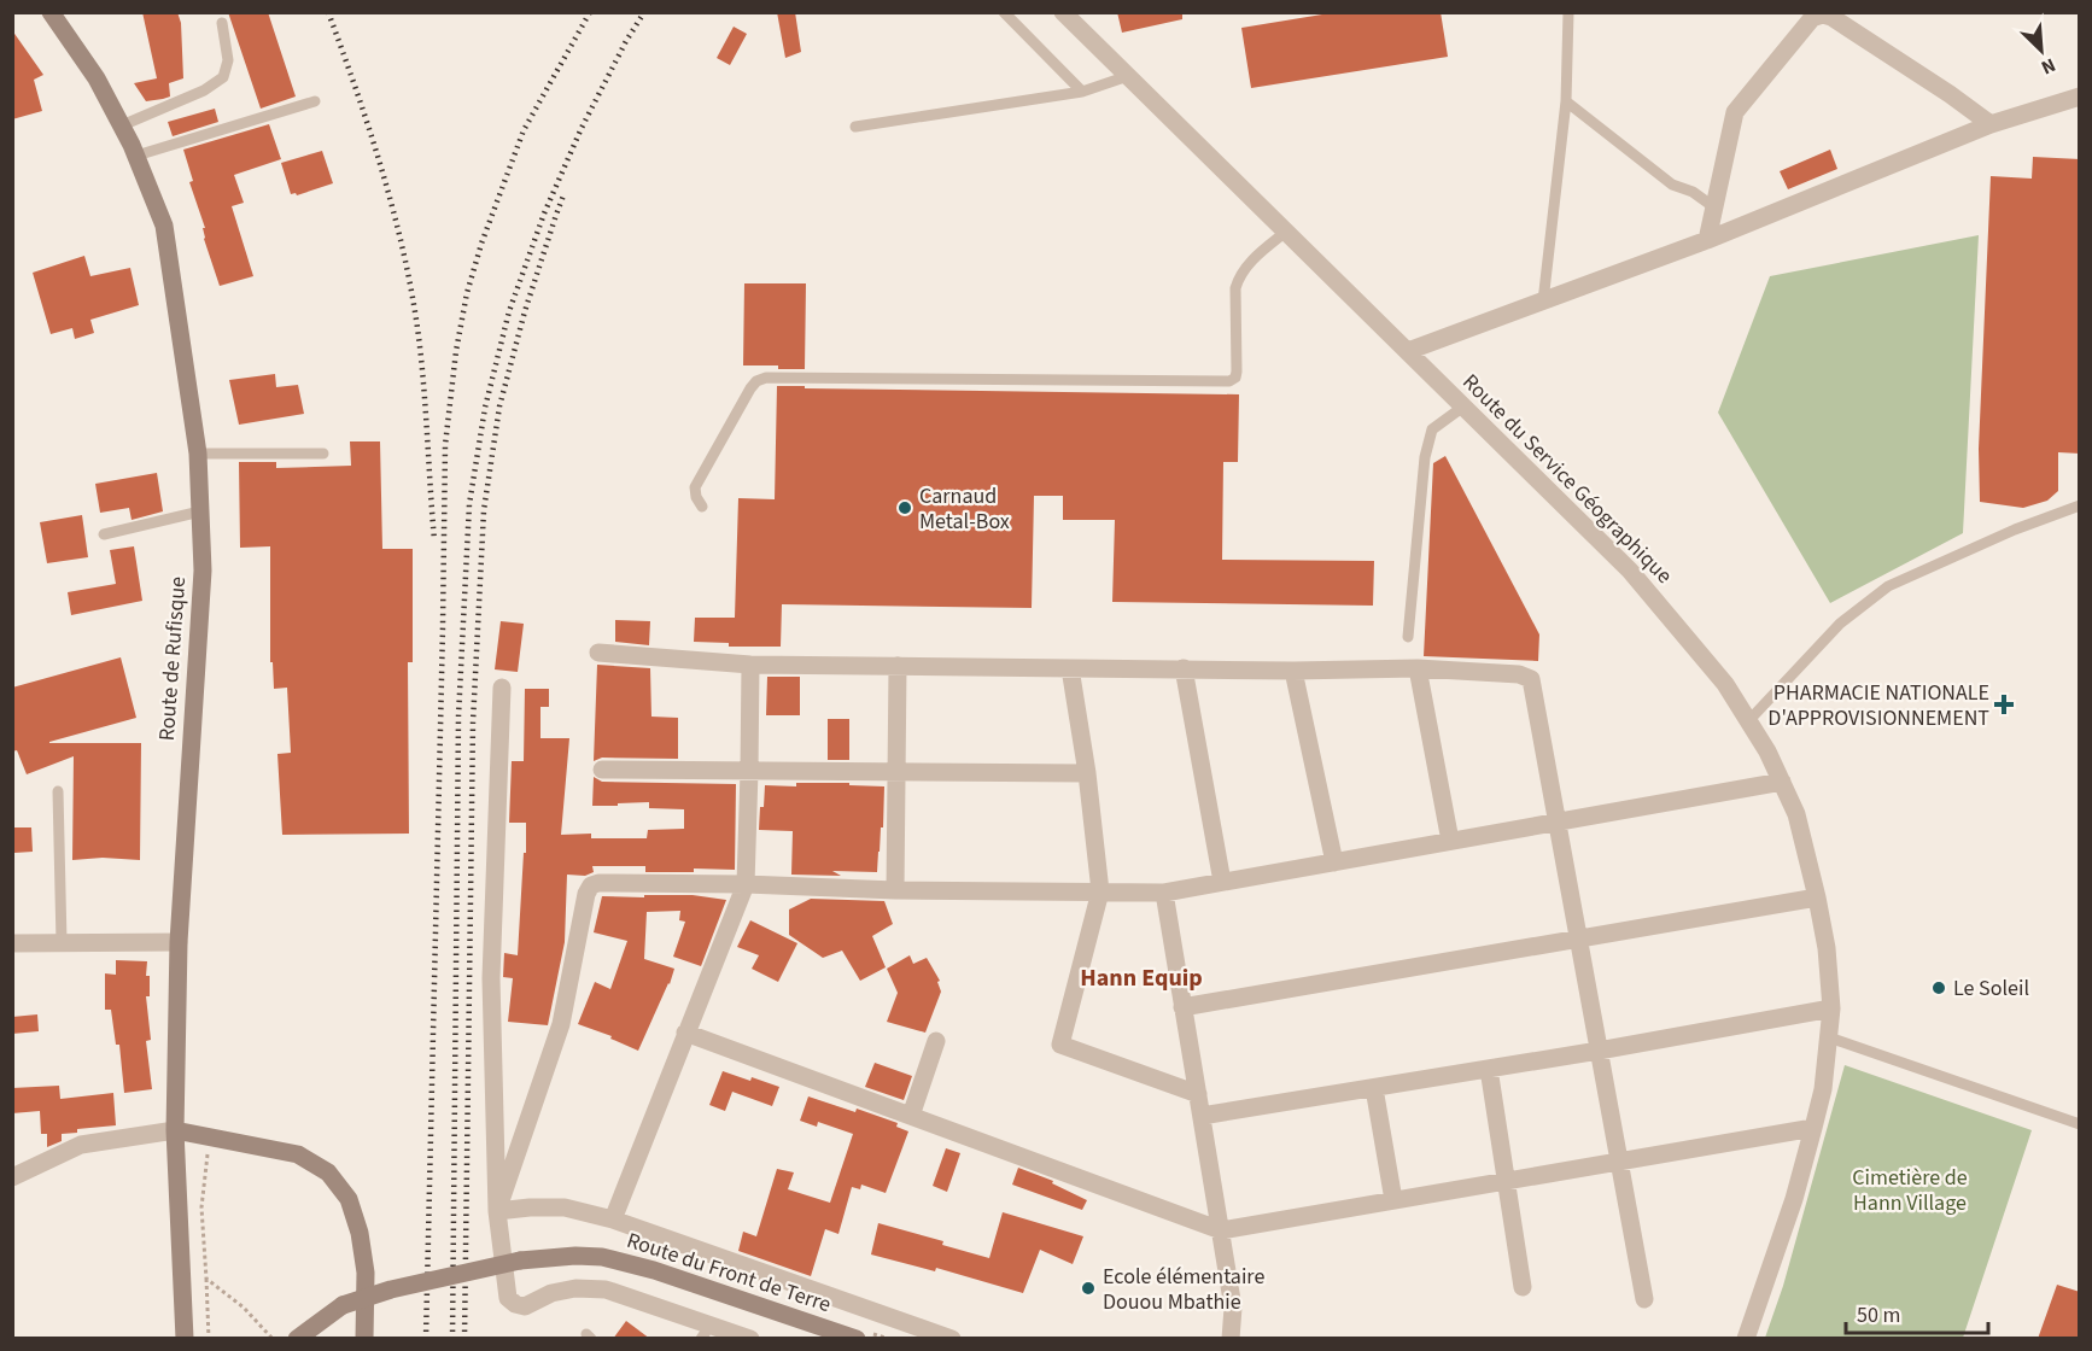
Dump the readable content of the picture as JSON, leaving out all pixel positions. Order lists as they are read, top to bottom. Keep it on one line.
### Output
{"streets":{"main road":["Route de Rufisque","Route du Front de Terre"],"street":["Route du Service Géographique"]},"districts":["Hann Equip"],"parks":["Cimetière de Hann Village"],"places":{"other":["Carnaud Metal-Box","Le Soleil","Ecole élémentaire Douou Mbathie"],"health":["PHARMACIE NATIONALE D'APPROVISIONNEMENT"]},"scale_bar":"50 m","north":"bottom right"}
